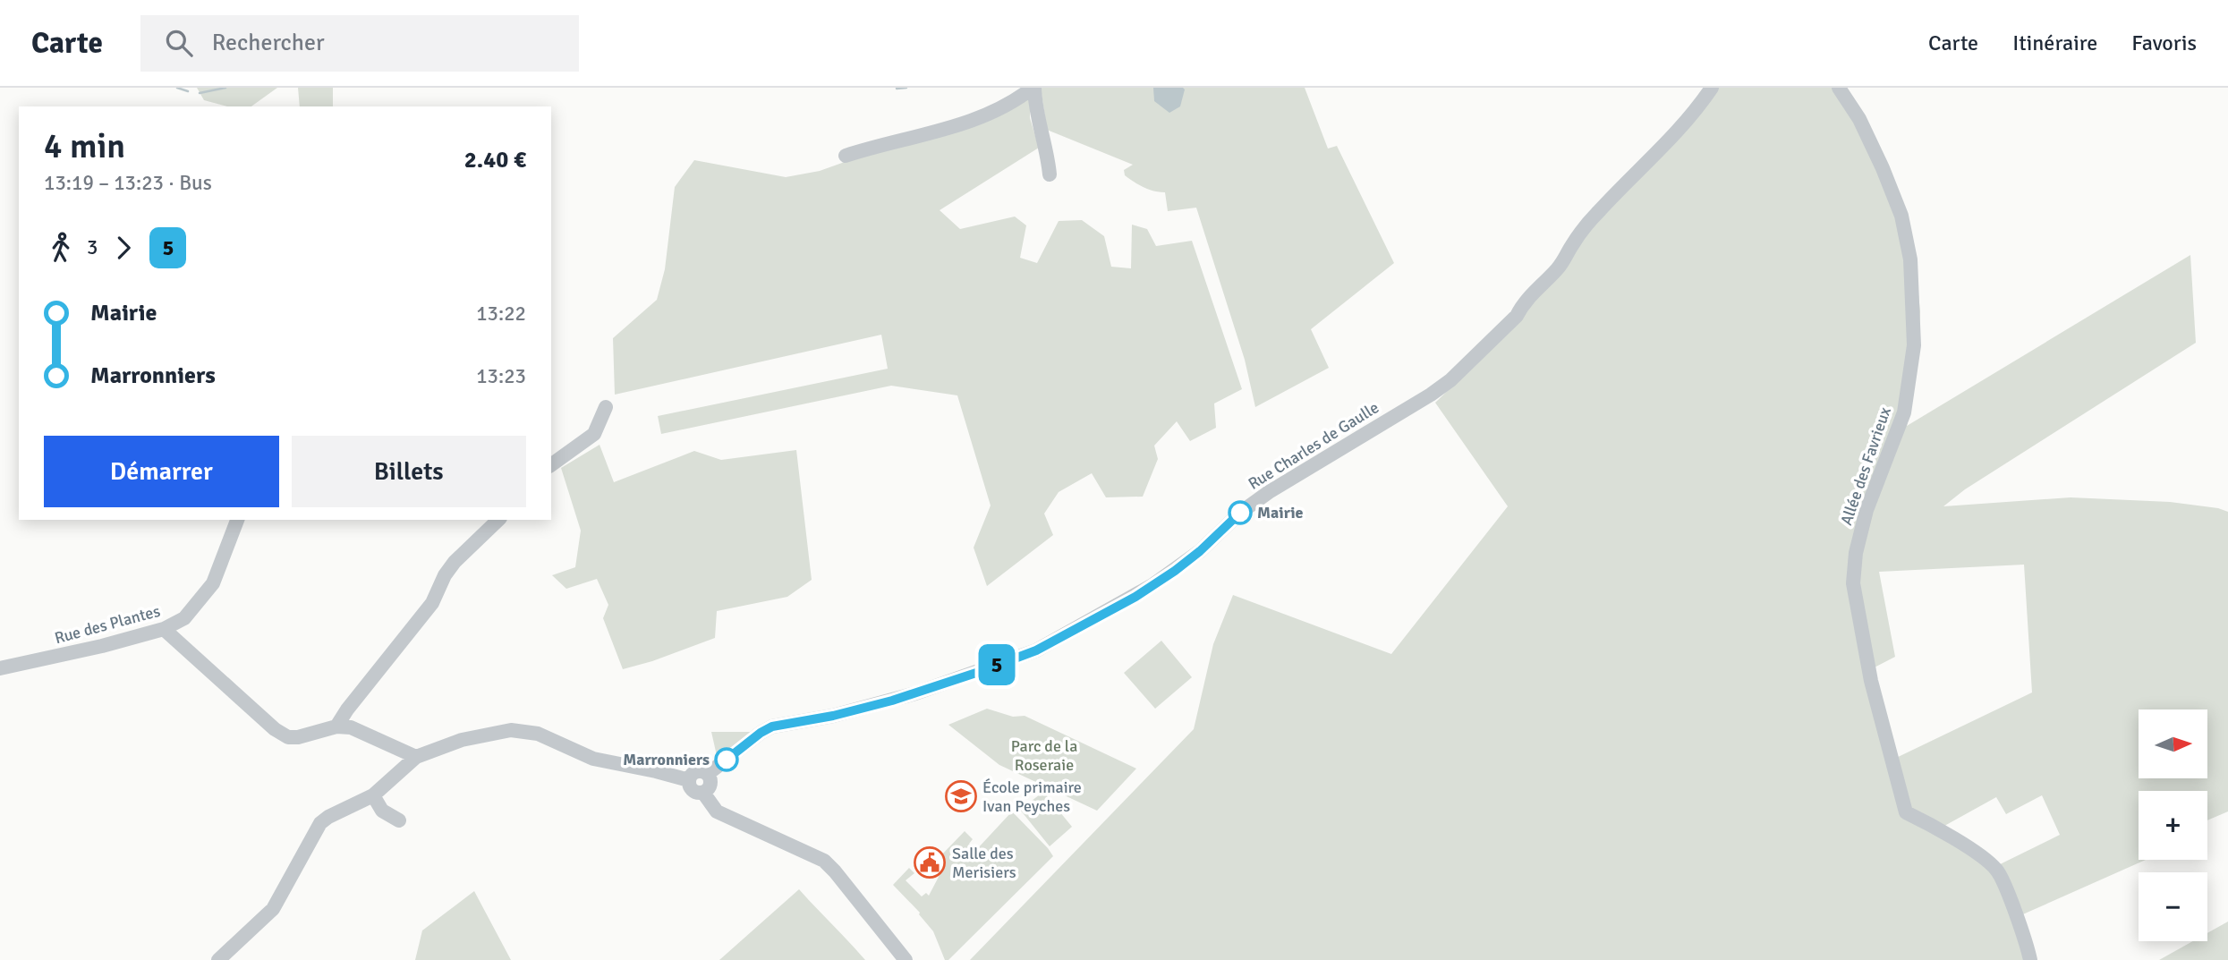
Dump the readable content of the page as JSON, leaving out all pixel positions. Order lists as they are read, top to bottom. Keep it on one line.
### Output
{"streets":{"street":["Rue Charles de Gaulle","Allée des Favrieux","Rue des Plantes"]},"parks":["Parc de la Roseraie"],"places":{"other":["Mairie","Marronniers"],"school or university":["École primaire Ivan Peyches"],"public building":["Salle des Merisiers"]},"lines":["bus line 5"],"north":"right","page":{"header":"Carte","search":"Rechercher","nav":["Carte","Itinéraire","Favoris"],"on_map":"5","heading":["4 min","13:19 – 13:23 · Bus","2.40 €"],"legs":["3","5"],"list":[{"name":"Mairie","value":"13:22"},{"name":"Marronniers","value":"13:23"}],"buttons":["Démarrer","Billets"],"map_buttons":["+","−"]}}
